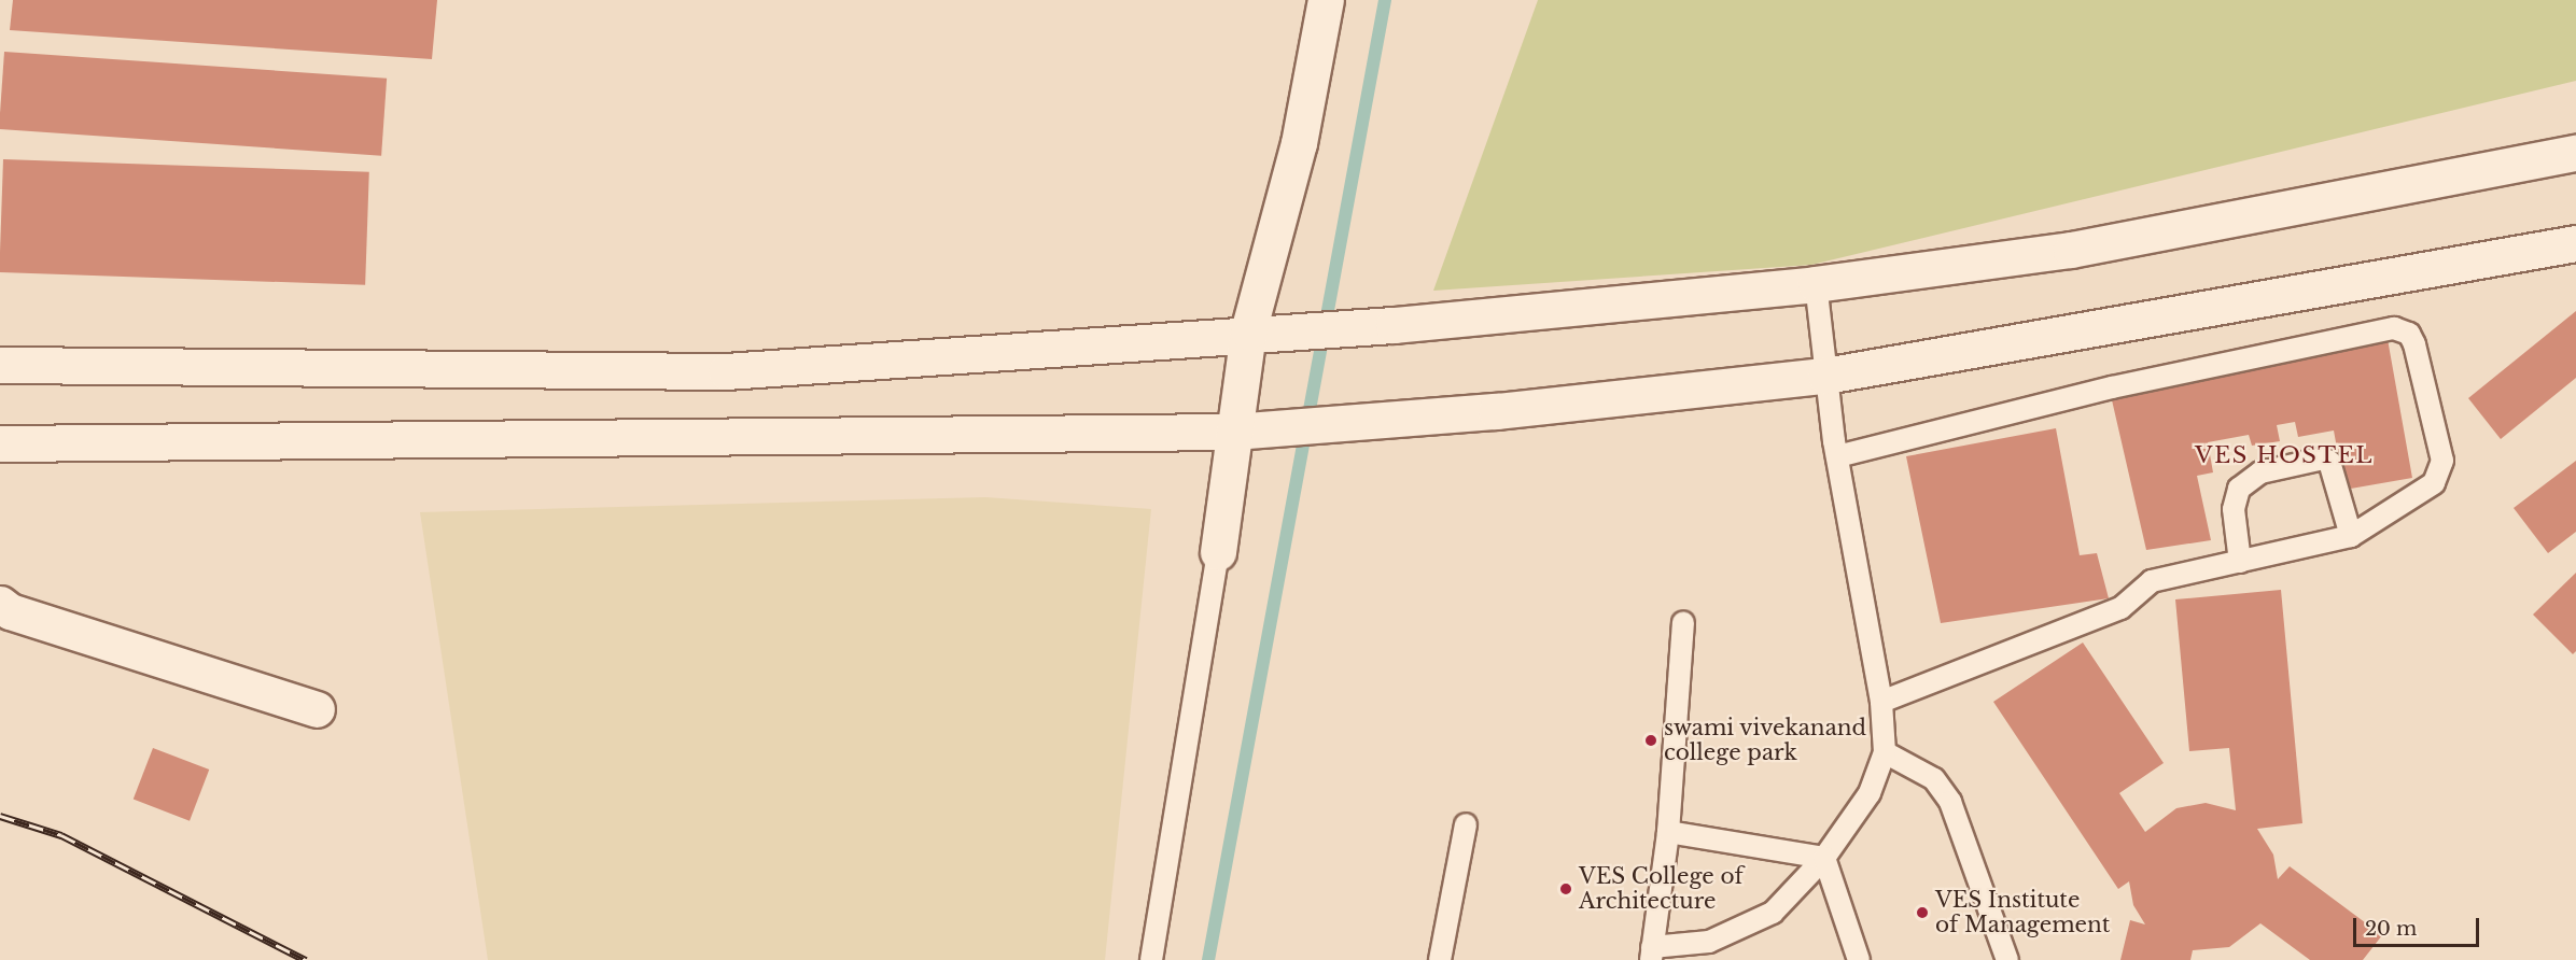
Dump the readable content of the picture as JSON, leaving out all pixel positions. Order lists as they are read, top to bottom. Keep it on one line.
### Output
{"districts":["VES HOSTEL"],"places":["swami vivekanand college park","VES College of Architecture","VES Institute of Management"],"scale_bar":"20 m"}
